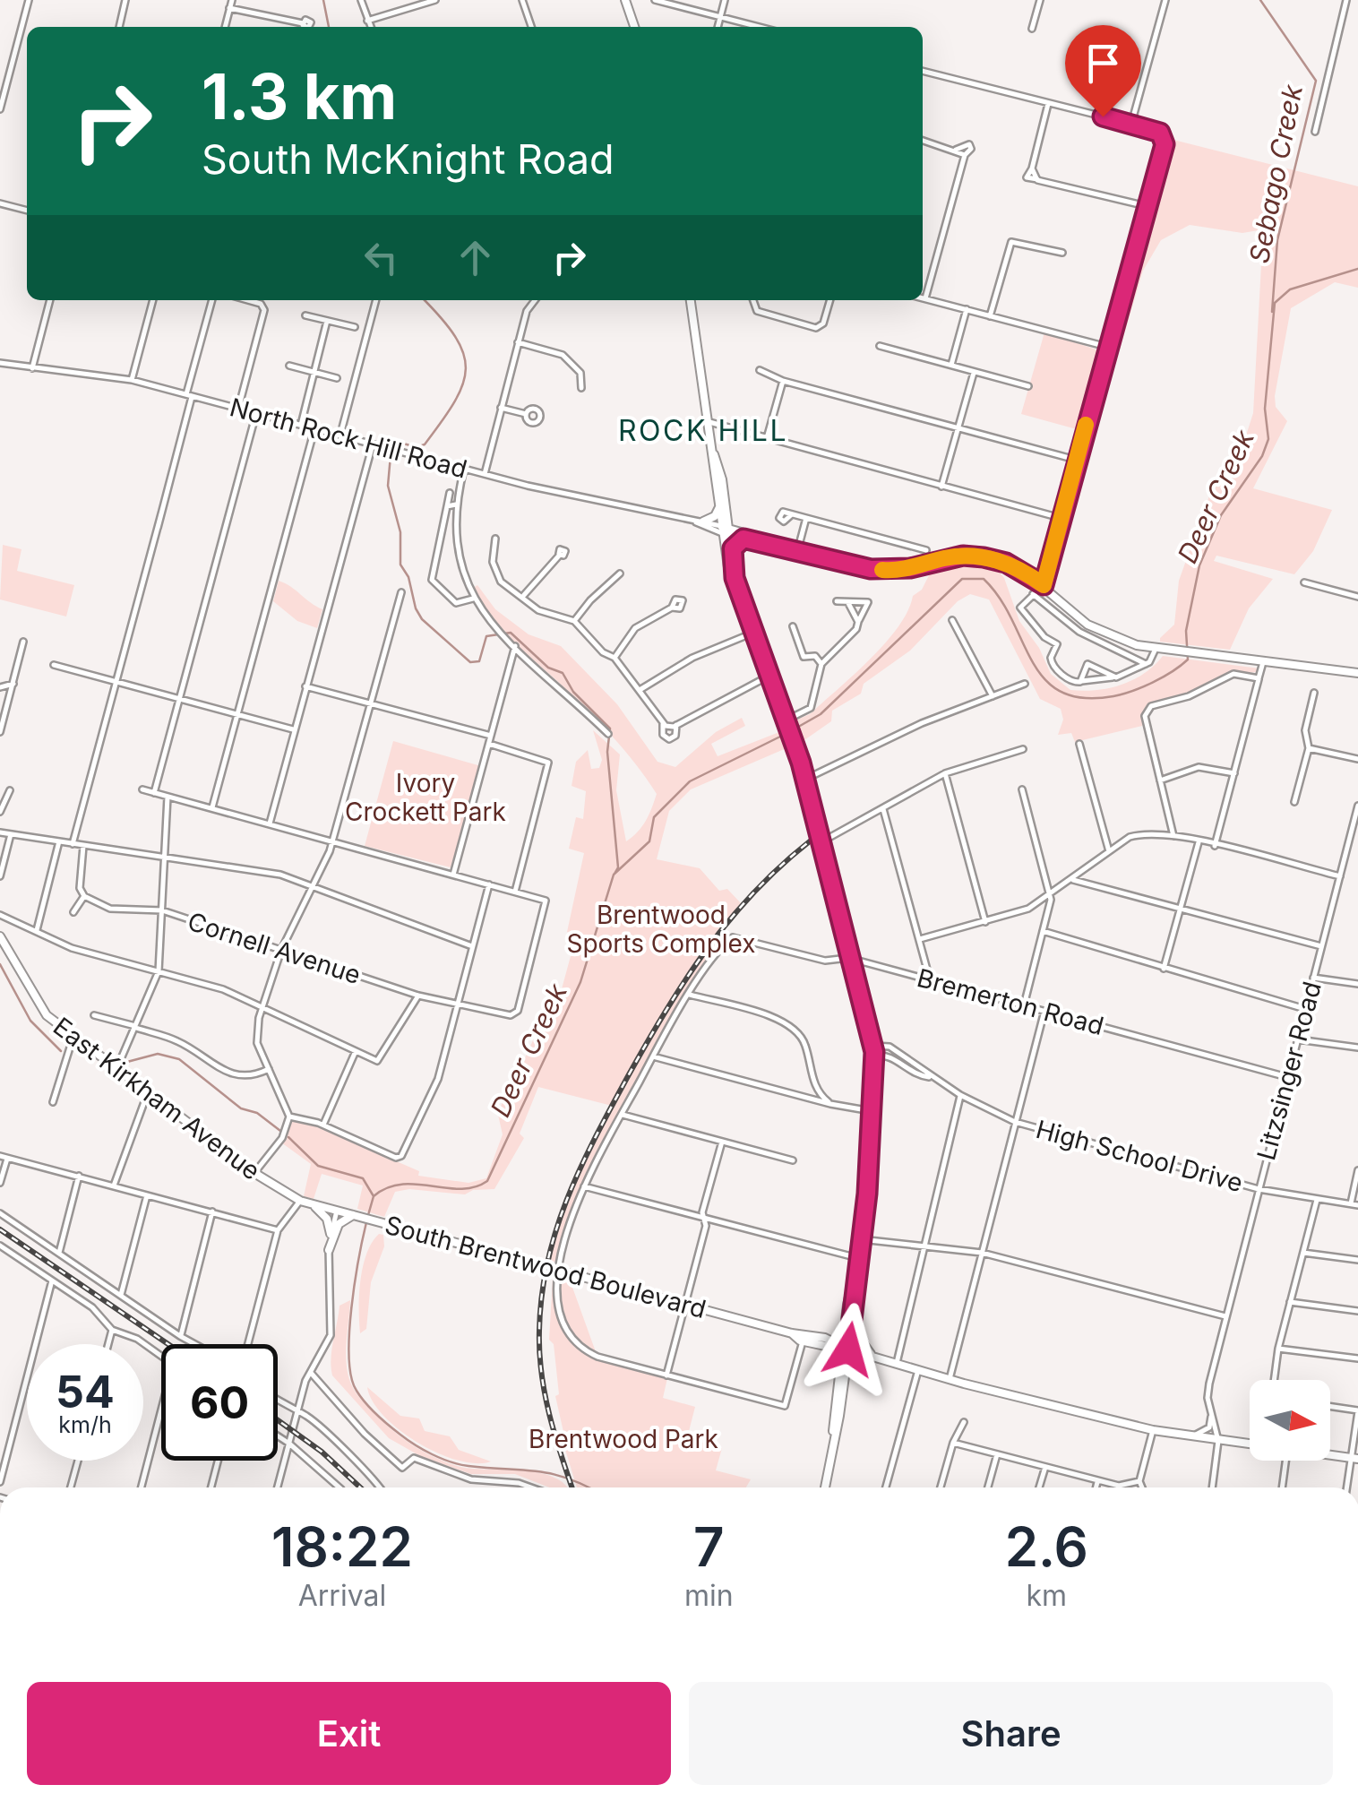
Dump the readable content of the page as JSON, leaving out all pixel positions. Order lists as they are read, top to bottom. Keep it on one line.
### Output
{"streets":{"main road":["East Kirkham Avenue","South Brentwood Boulevard"],"street":["North Rock Hill Road","Cornell Avenue","Bremerton Road","Litzsinger Road","High School Drive"]},"crossings":[["Bremerton Road","Litzsinger Road"],["Litzsinger Road","High School Drive"],["Litzsinger Road","South Brentwood Boulevard"],["East Kirkham Avenue","South Brentwood Boulevard"]],"districts":["ROCK HILL"],"water":["Sebago Creek","Deer Creek"],"parks":["Ivory Crockett Park","Brentwood Sports Complex","Brentwood Park"],"north":"right","page":{"turn":["1.3 km","South McKnight Road"],"speed":"54 km/h","limit":"60","eta":["18:22","Arrival","7","min","2.6","km"],"buttons":["Exit","Share"]}}
